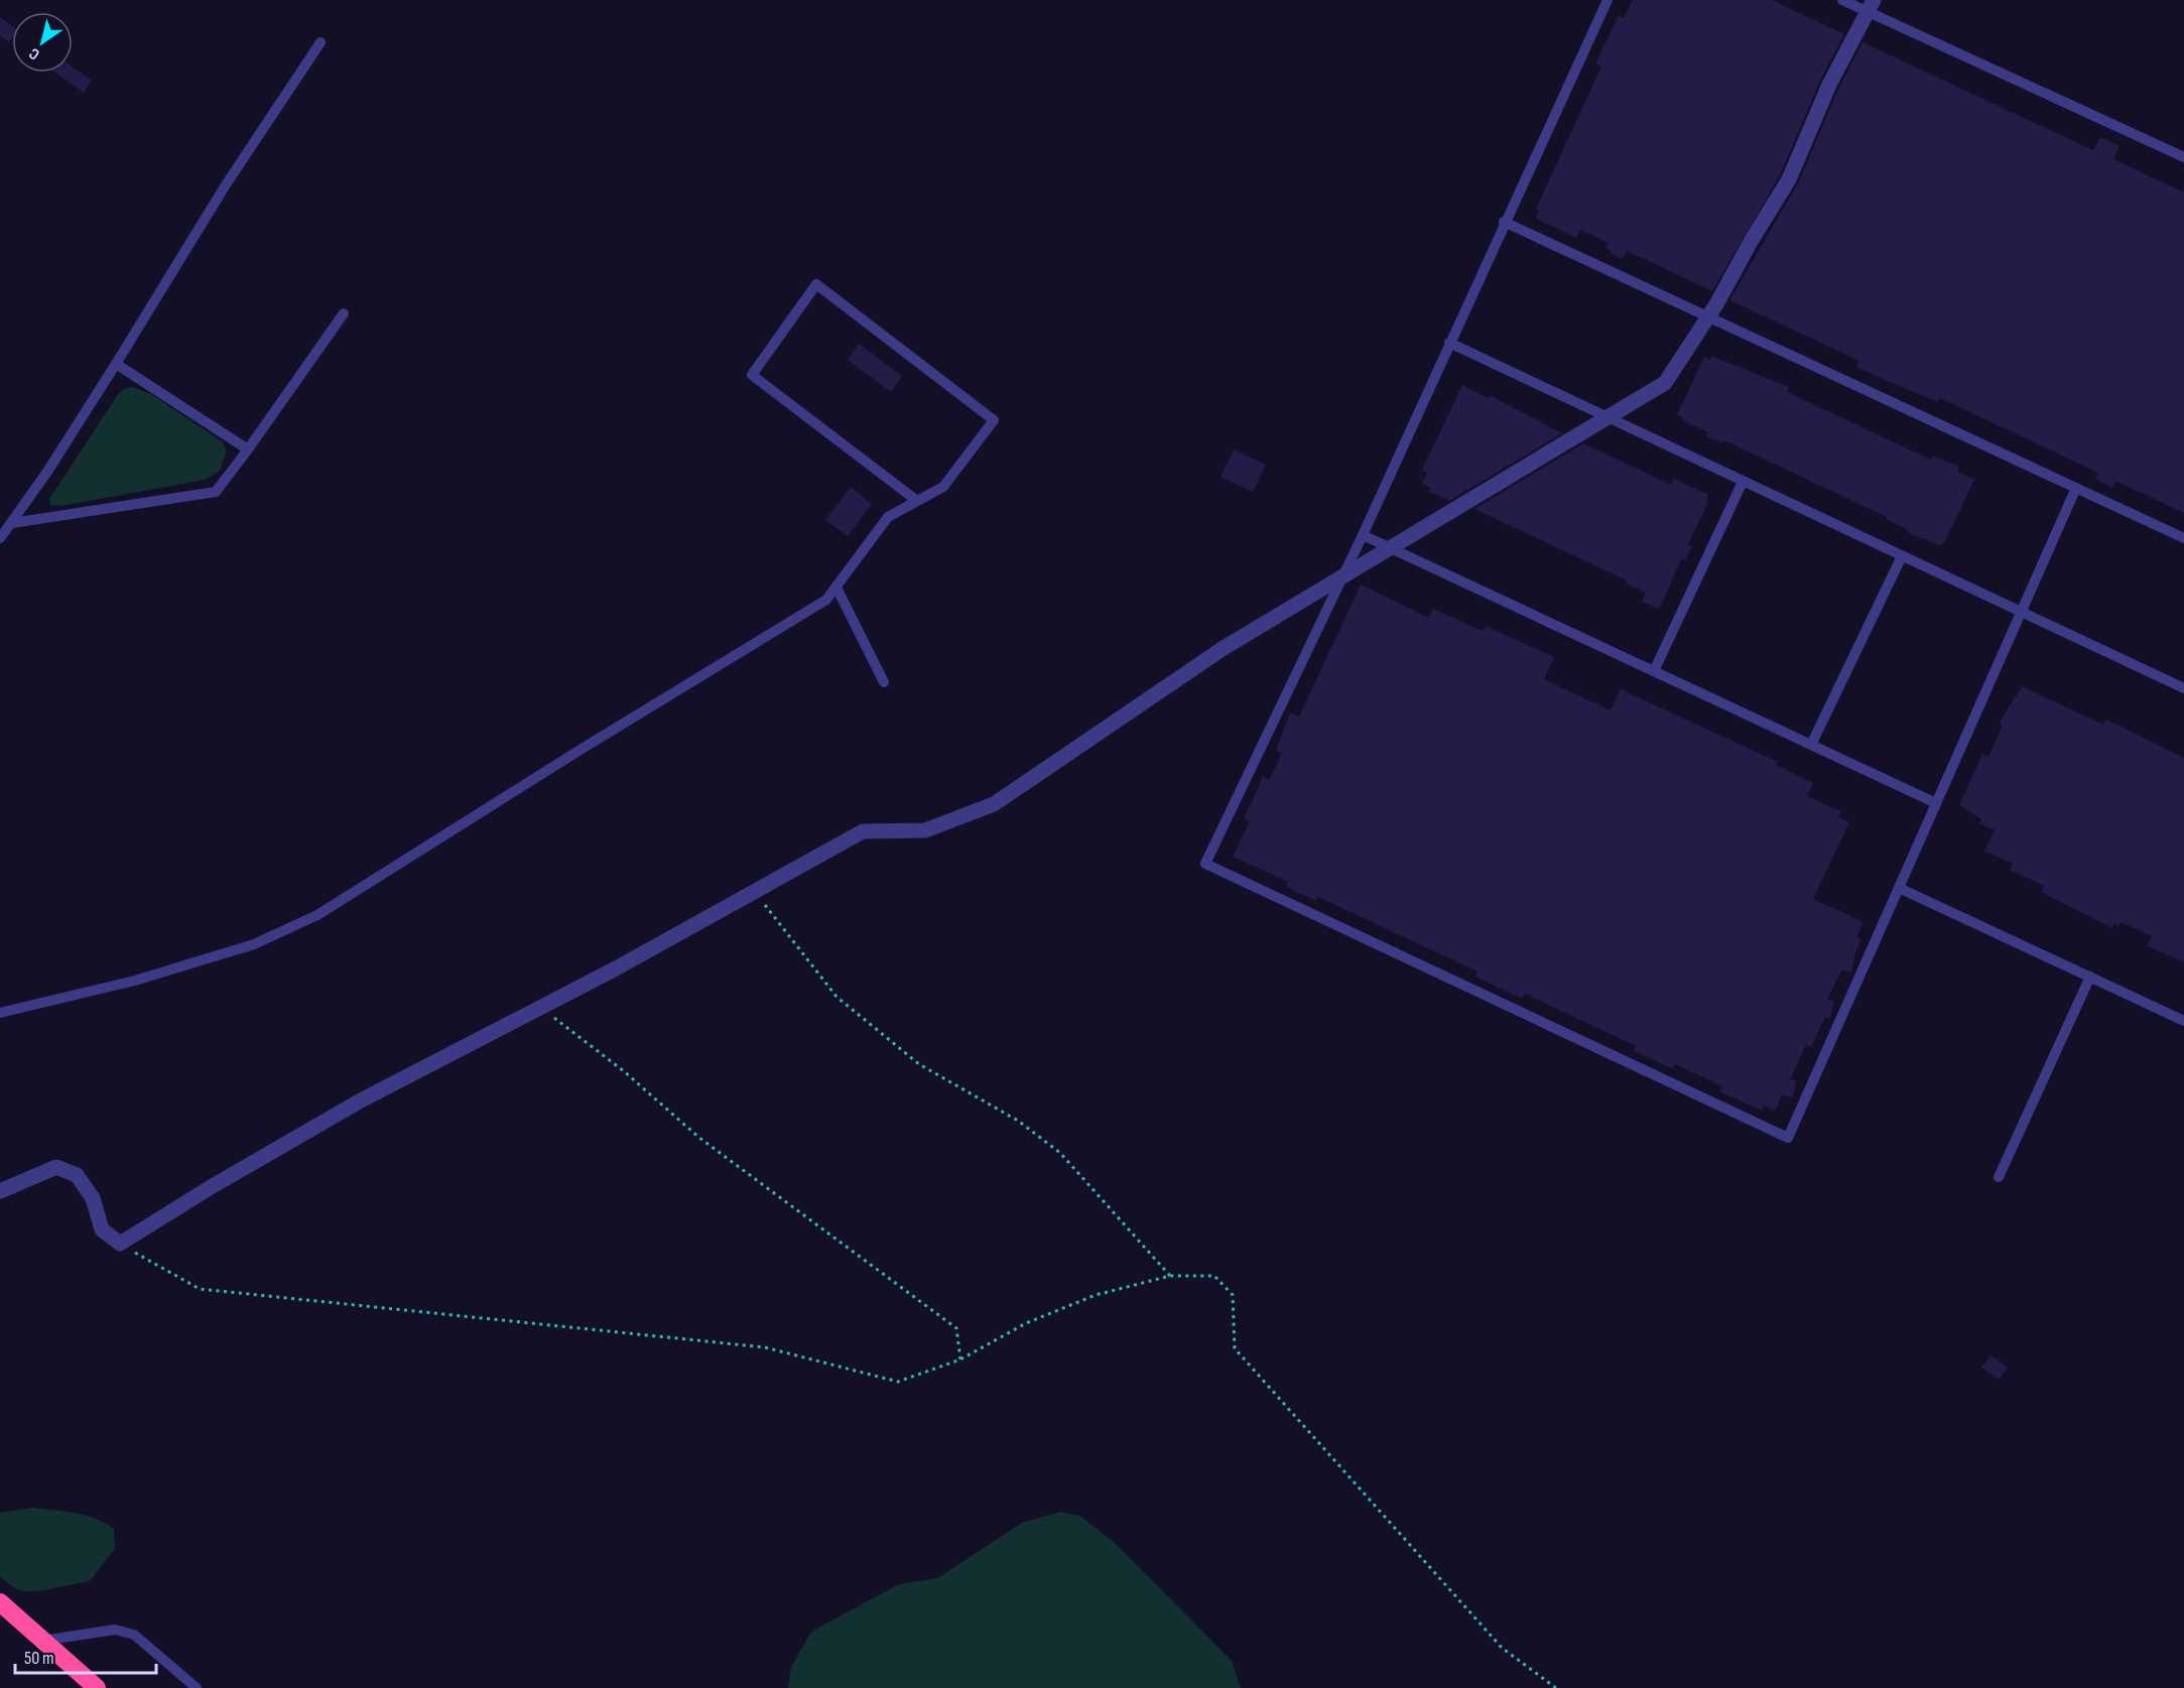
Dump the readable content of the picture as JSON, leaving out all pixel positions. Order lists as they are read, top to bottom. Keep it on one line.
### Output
{"scale_bar":"50 m","north":"bottom left"}
